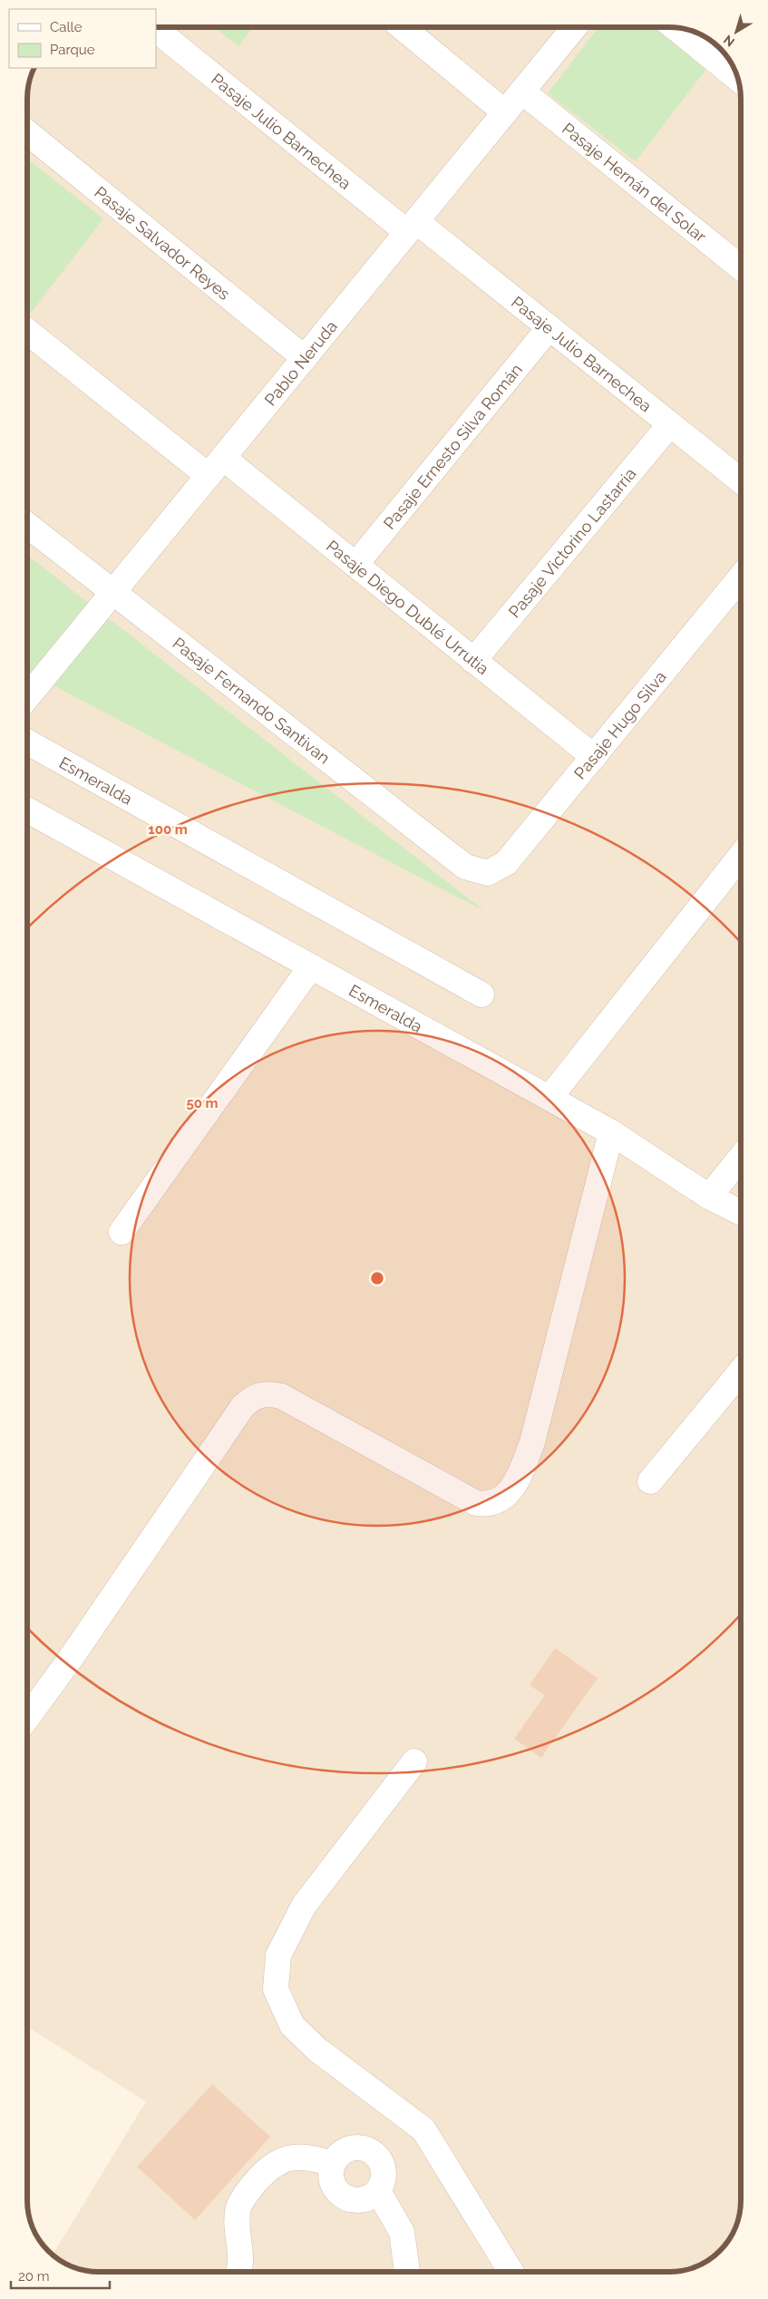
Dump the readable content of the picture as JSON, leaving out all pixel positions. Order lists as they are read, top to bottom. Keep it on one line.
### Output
{"streets":{"street":["Pasaje Julio Barnechea","Pasaje Hernán del Solar","Pasaje Salvador Reyes","Pablo Neruda","Pasaje Ernesto Silva Román","Pasaje Victorino Lastarria","Pasaje Diego Dublé Urrutia","Pasaje Fernando Santivan","Pasaje Hugo Silva","Esmeralda"]},"crossings":[["Pasaje Julio Barnechea","Pablo Neruda"],["Pasaje Julio Barnechea","Pasaje Ernesto Silva Román"],["Pasaje Julio Barnechea","Pasaje Victorino Lastarria"],["Pasaje Hernán del Solar","Pablo Neruda"],["Pasaje Salvador Reyes","Pablo Neruda"],["Pablo Neruda","Pasaje Diego Dublé Urrutia"],["Pablo Neruda","Pasaje Fernando Santivan"],["Pasaje Ernesto Silva Román","Pasaje Diego Dublé Urrutia"],["Pasaje Victorino Lastarria","Pasaje Diego Dublé Urrutia"],["Pasaje Diego Dublé Urrutia","Pasaje Hugo Silva"],["Pasaje Fernando Santivan","Pasaje Hugo Silva"]],"legend":["Calle","Parque"],"scale_bar":"20 m","north":"bottom left","rings":["100 m","50 m"]}
